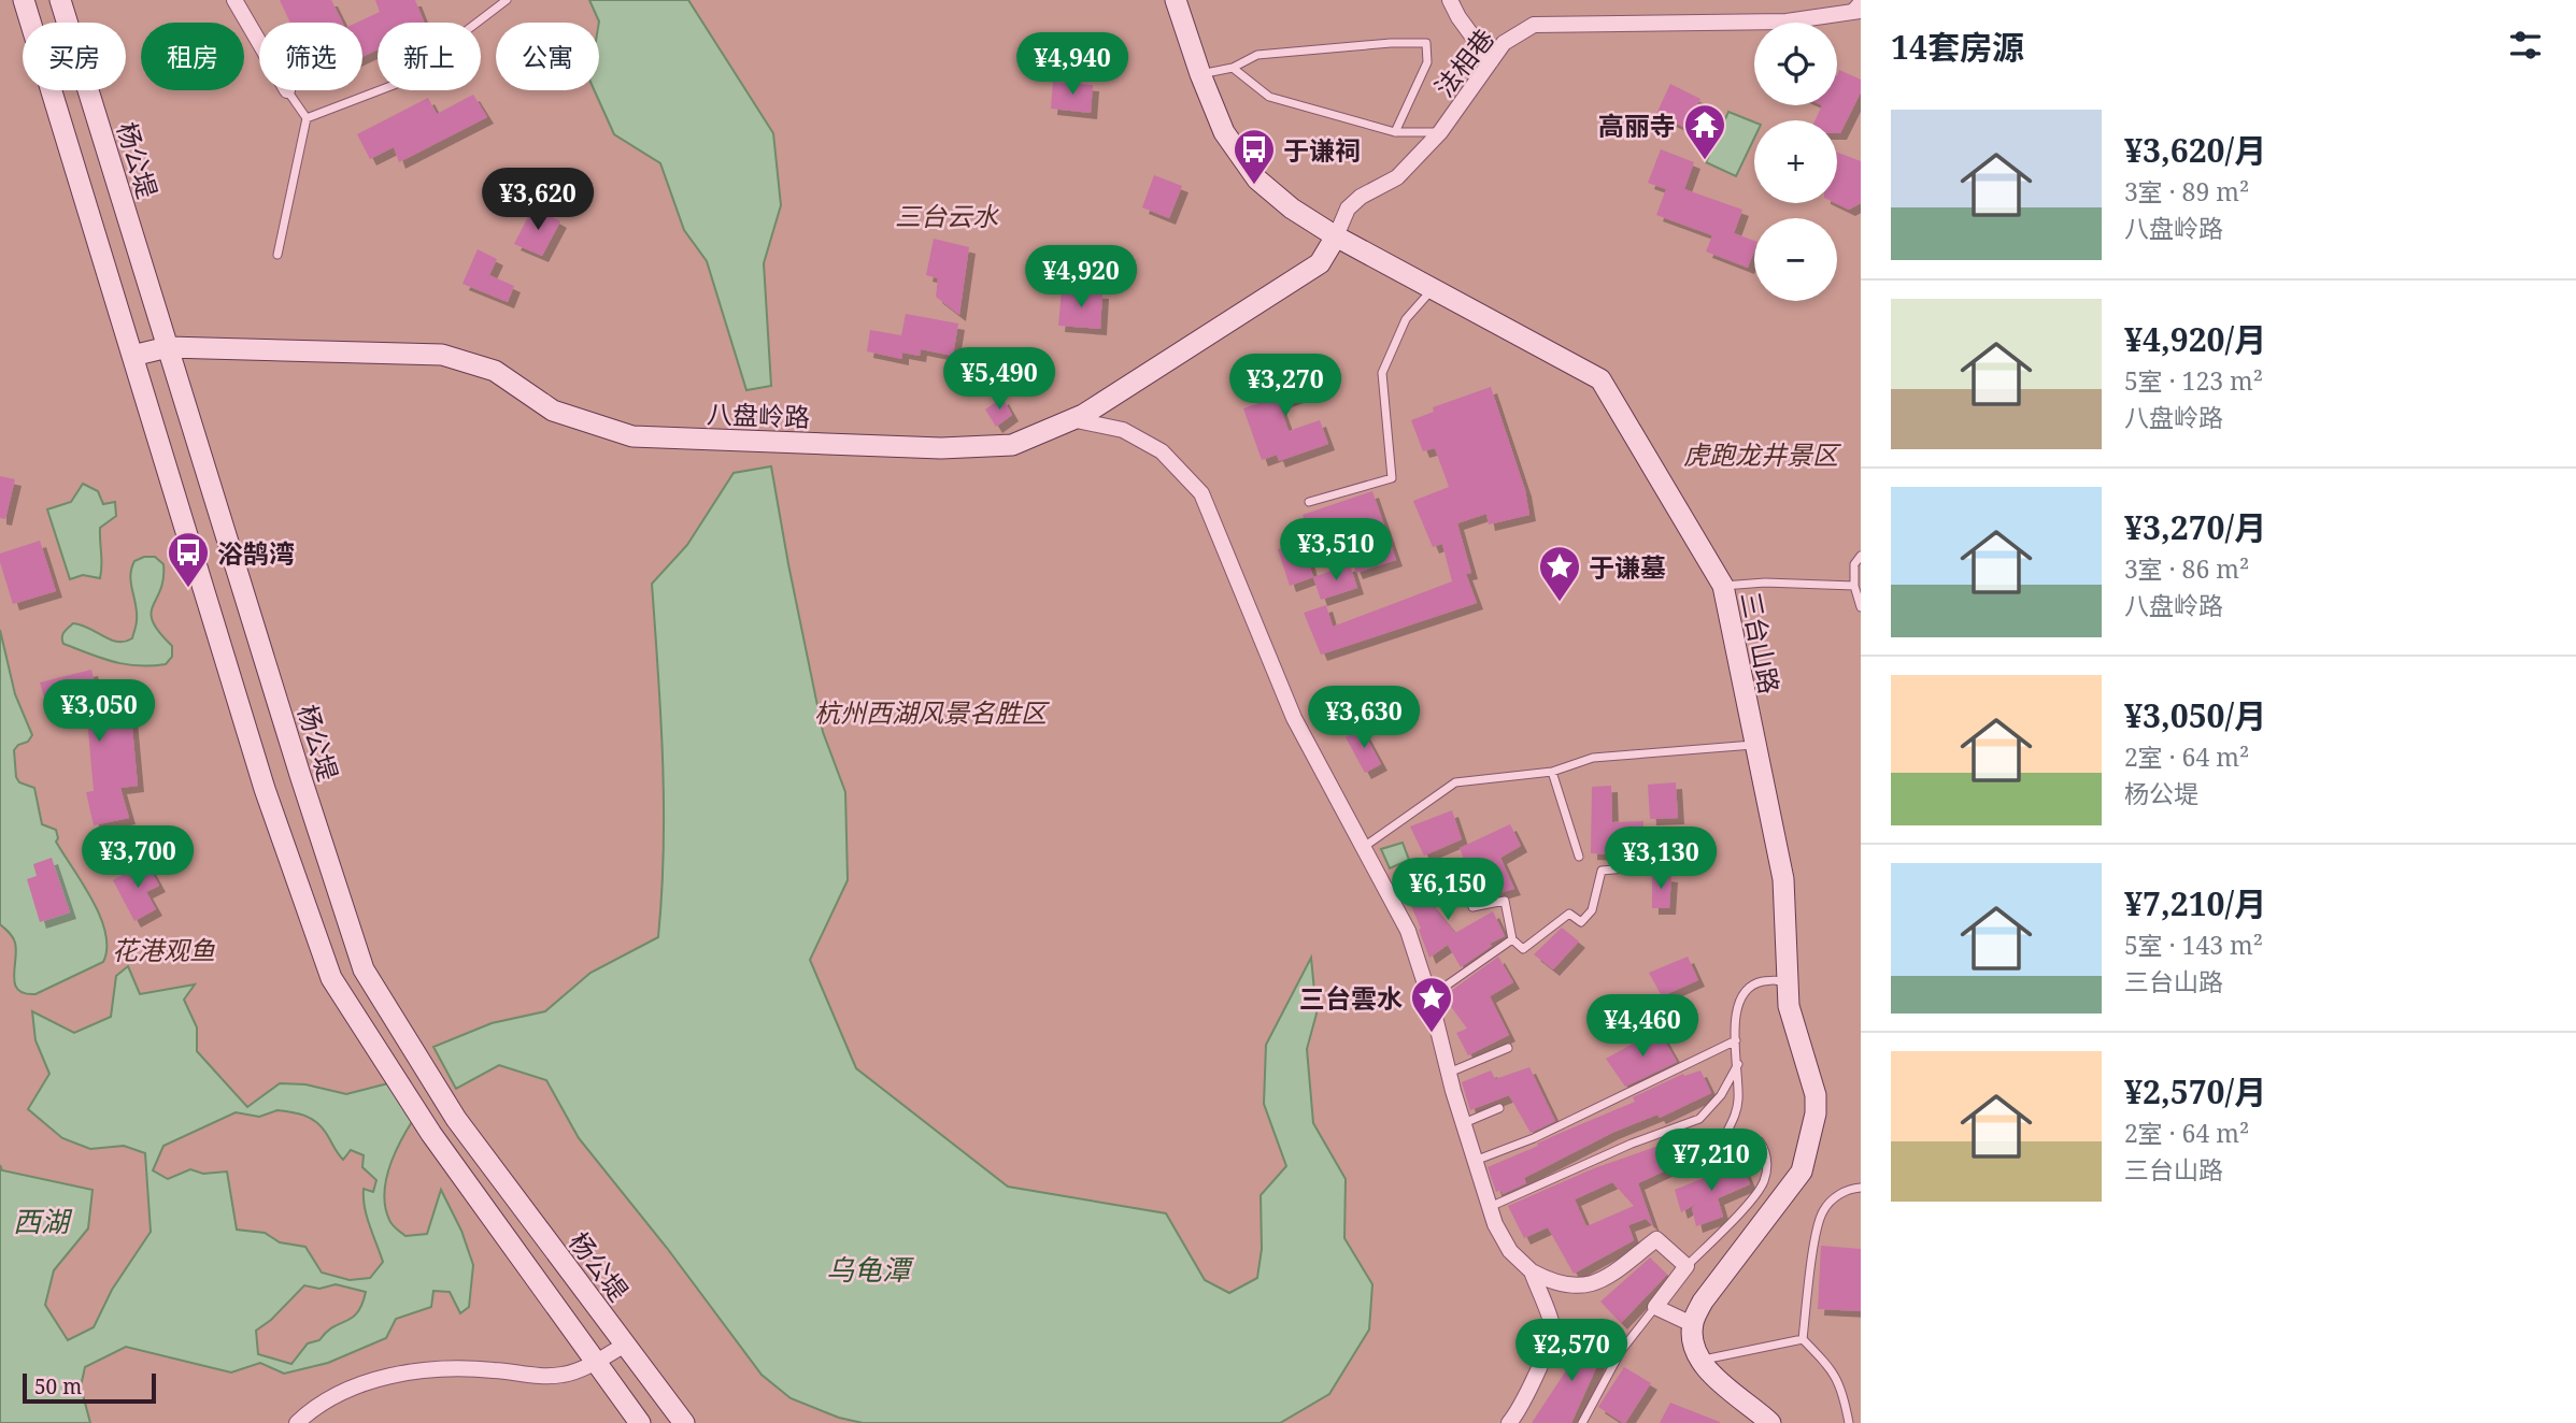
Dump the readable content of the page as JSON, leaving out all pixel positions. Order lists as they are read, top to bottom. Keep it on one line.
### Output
{"streets":{"main road":["杨公堤","八盘岭路","三台山路"],"street":["法相巷"]},"crossings":[["法相巷","八盘岭路"],["法相巷","三台山路"],["杨公堤","八盘岭路"],["八盘岭路","三台山路"]],"water":["西湖","乌龟潭"],"parks":["三台云水","虎跑龙井景区","杭州西湖风景名胜区","花港观鱼"],"places":{"temple":["高丽寺"],"bus stop":["于谦祠","浴鹄湾"],"place":["于谦墓","三台雲水"]},"scale_bar":"50 m","page":{"heading":"14套房源","map_buttons":["+","−"],"chip":["买房","租房","筛选","新上","公寓"],"price":["¥4,940","¥3,620","¥4,920","¥5,490","¥3,270","¥3,510","¥3,050","¥3,630","¥3,700","¥3,130","¥6,150","¥4,460","¥7,210","¥2,570"],"list":[{"name":"¥3,620/月","note":"3室 · 89 m² · 八盘岭路"},{"name":"¥4,920/月","note":"5室 · 123 m² · 八盘岭路"},{"name":"¥3,270/月","note":"3室 · 86 m² · 八盘岭路"},{"name":"¥3,050/月","note":"2室 · 64 m² · 杨公堤"},{"name":"¥7,210/月","note":"5室 · 143 m² · 三台山路"},{"name":"¥2,570/月","note":"2室 · 64 m² · 三台山路"}],"scale":"50 m"}}
